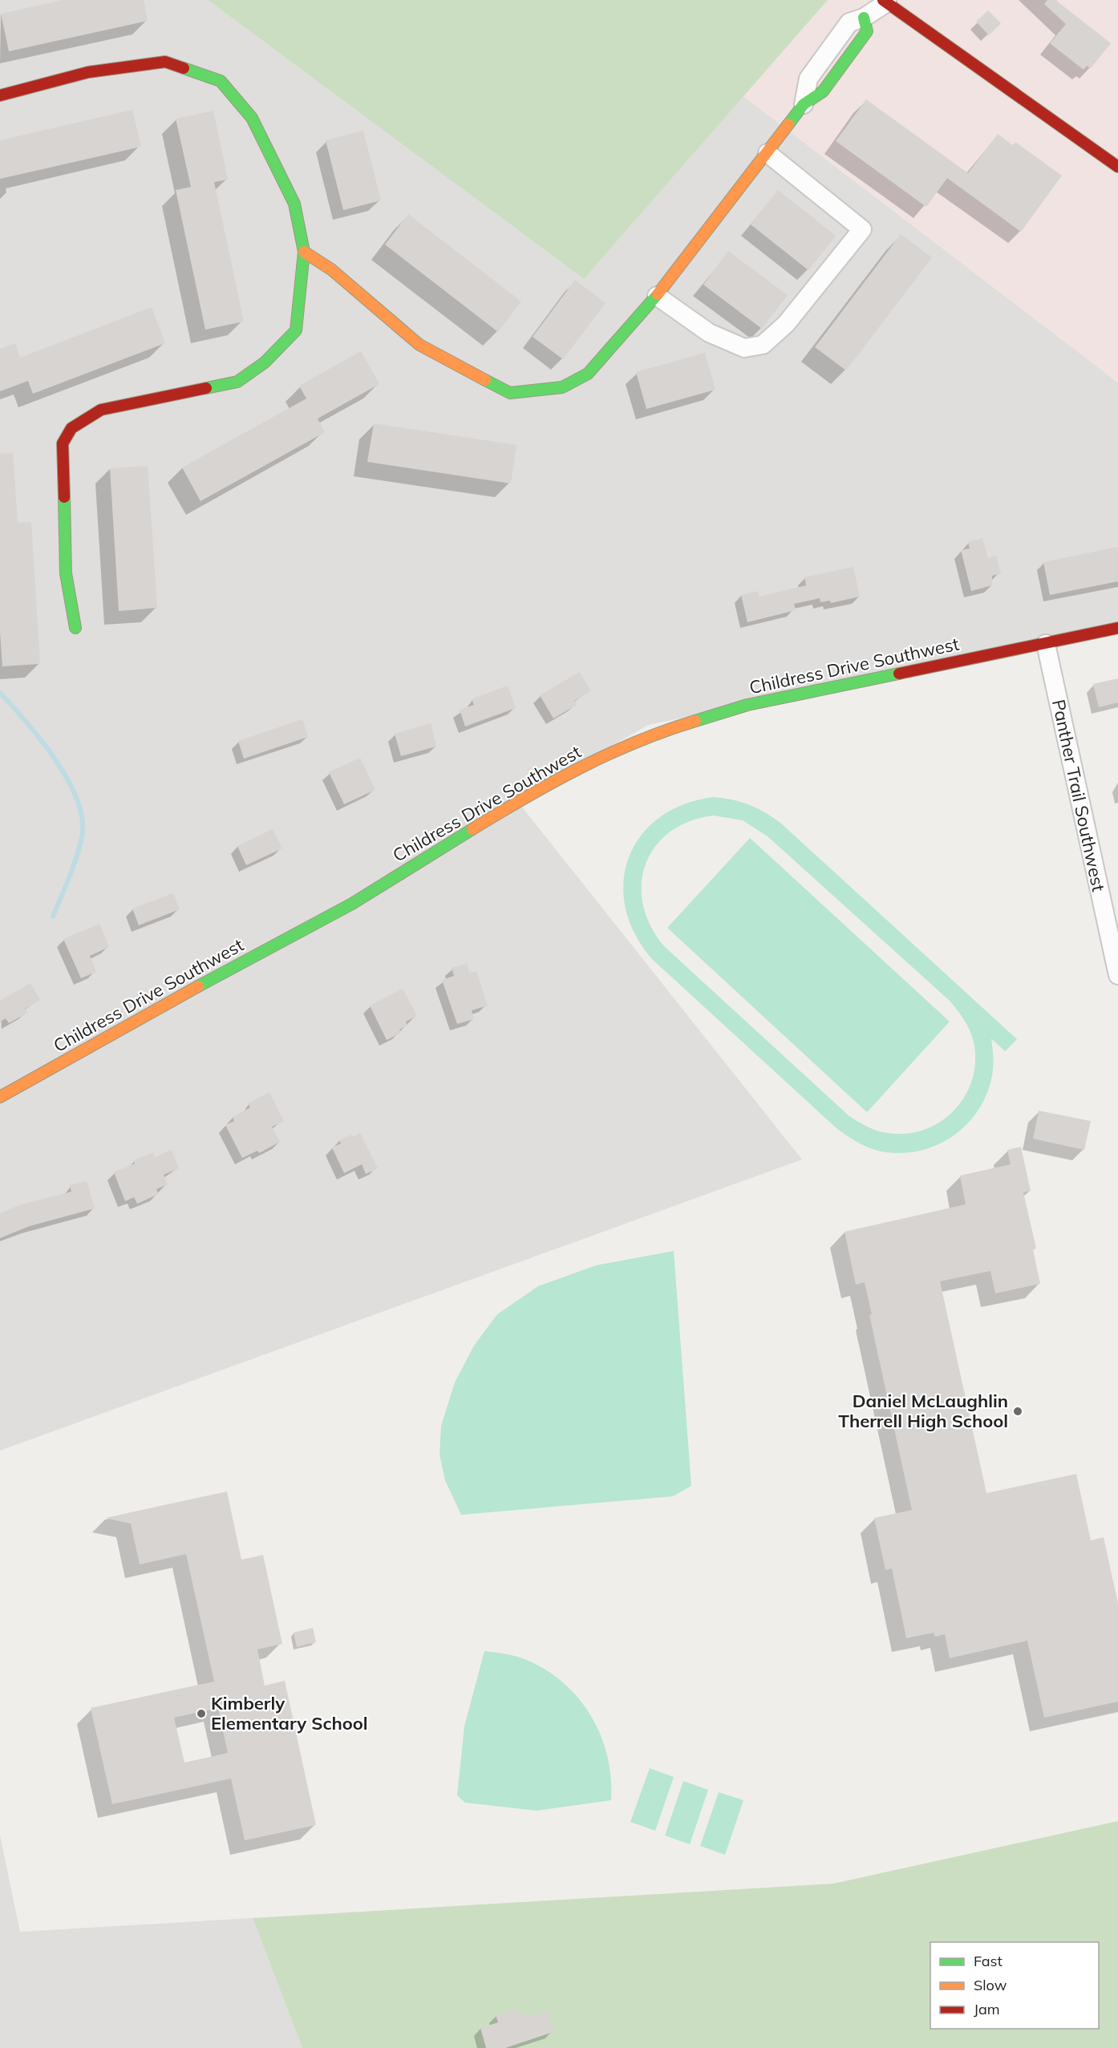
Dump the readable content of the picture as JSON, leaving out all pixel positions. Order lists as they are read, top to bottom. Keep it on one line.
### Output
{"streets":{"street":["Childress Drive Southwest","Panther Trail Southwest"]},"crossings":[["Childress Drive Southwest","Panther Trail Southwest"]],"places":["Daniel McLaughlin Therrell High School","Kimberly Elementary School"],"legend":["Fast","Slow","Jam"]}
